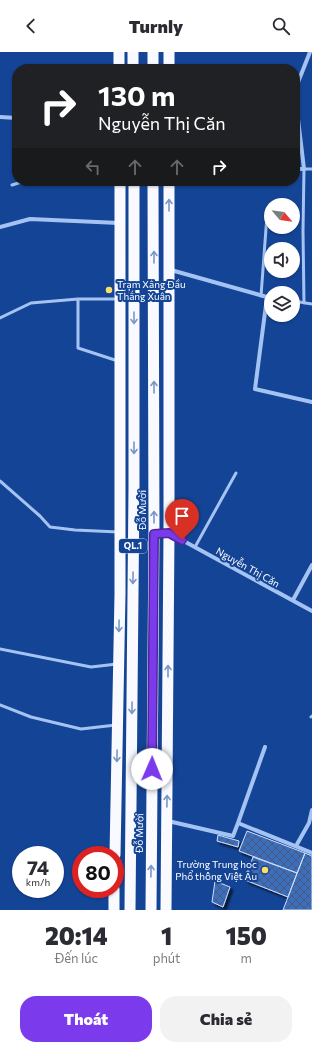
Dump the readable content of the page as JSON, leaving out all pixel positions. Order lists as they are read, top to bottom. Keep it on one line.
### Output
{"streets":{"highway":["Đỗ Mười","QL.1"],"street":["Nguyễn Thị Căn"]},"places":["Trạm Xăng Đầu Thắng Xuân","Trường Trung học Phổ thông Việt Âu"],"north":"bottom right","page":{"header":"Turnly","turn":["130 m","Nguyễn Thị Căn"],"speed":"74 km/h","limit":"80","eta":["20:14","Đến lúc","1","phút","150","m"],"buttons":["Thoát","Chia sẻ"]}}
